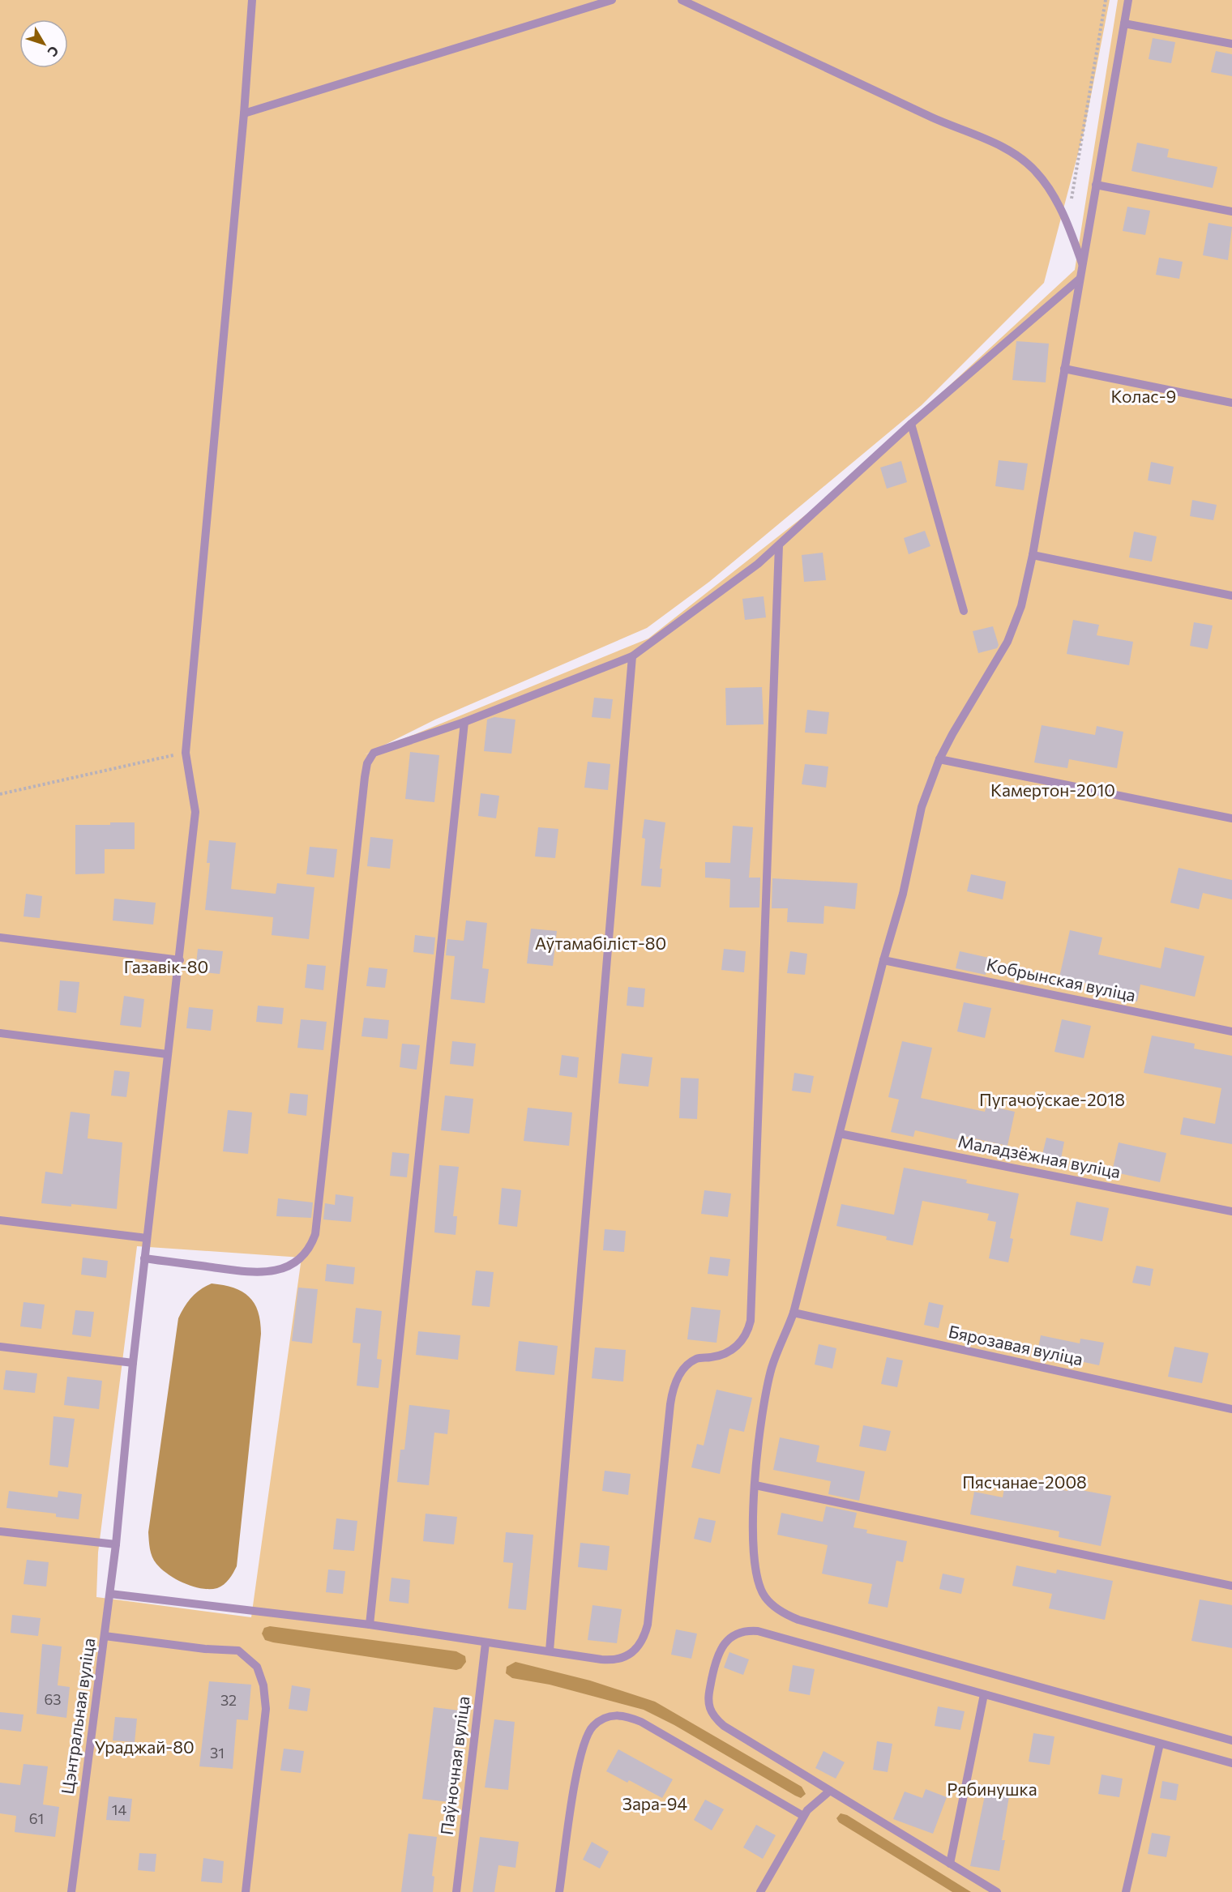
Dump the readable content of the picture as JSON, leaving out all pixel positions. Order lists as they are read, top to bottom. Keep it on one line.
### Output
{"streets":{"lane":["Кобрынская вуліца","Маладзёжная вуліца","Бярозавая вуліца","Цэнтральная вуліца","Паўночная вуліца"]},"parks":["Колас-9","Камертон-2010","Аўтамабіліст-80","Газавік-80","Пугачоўскае-2018","Пясчанае-2008","Ураджай-80","Рябинушка","Зара-94"],"house_numbers":["63","32","31","14","61"],"north":"bottom right"}
